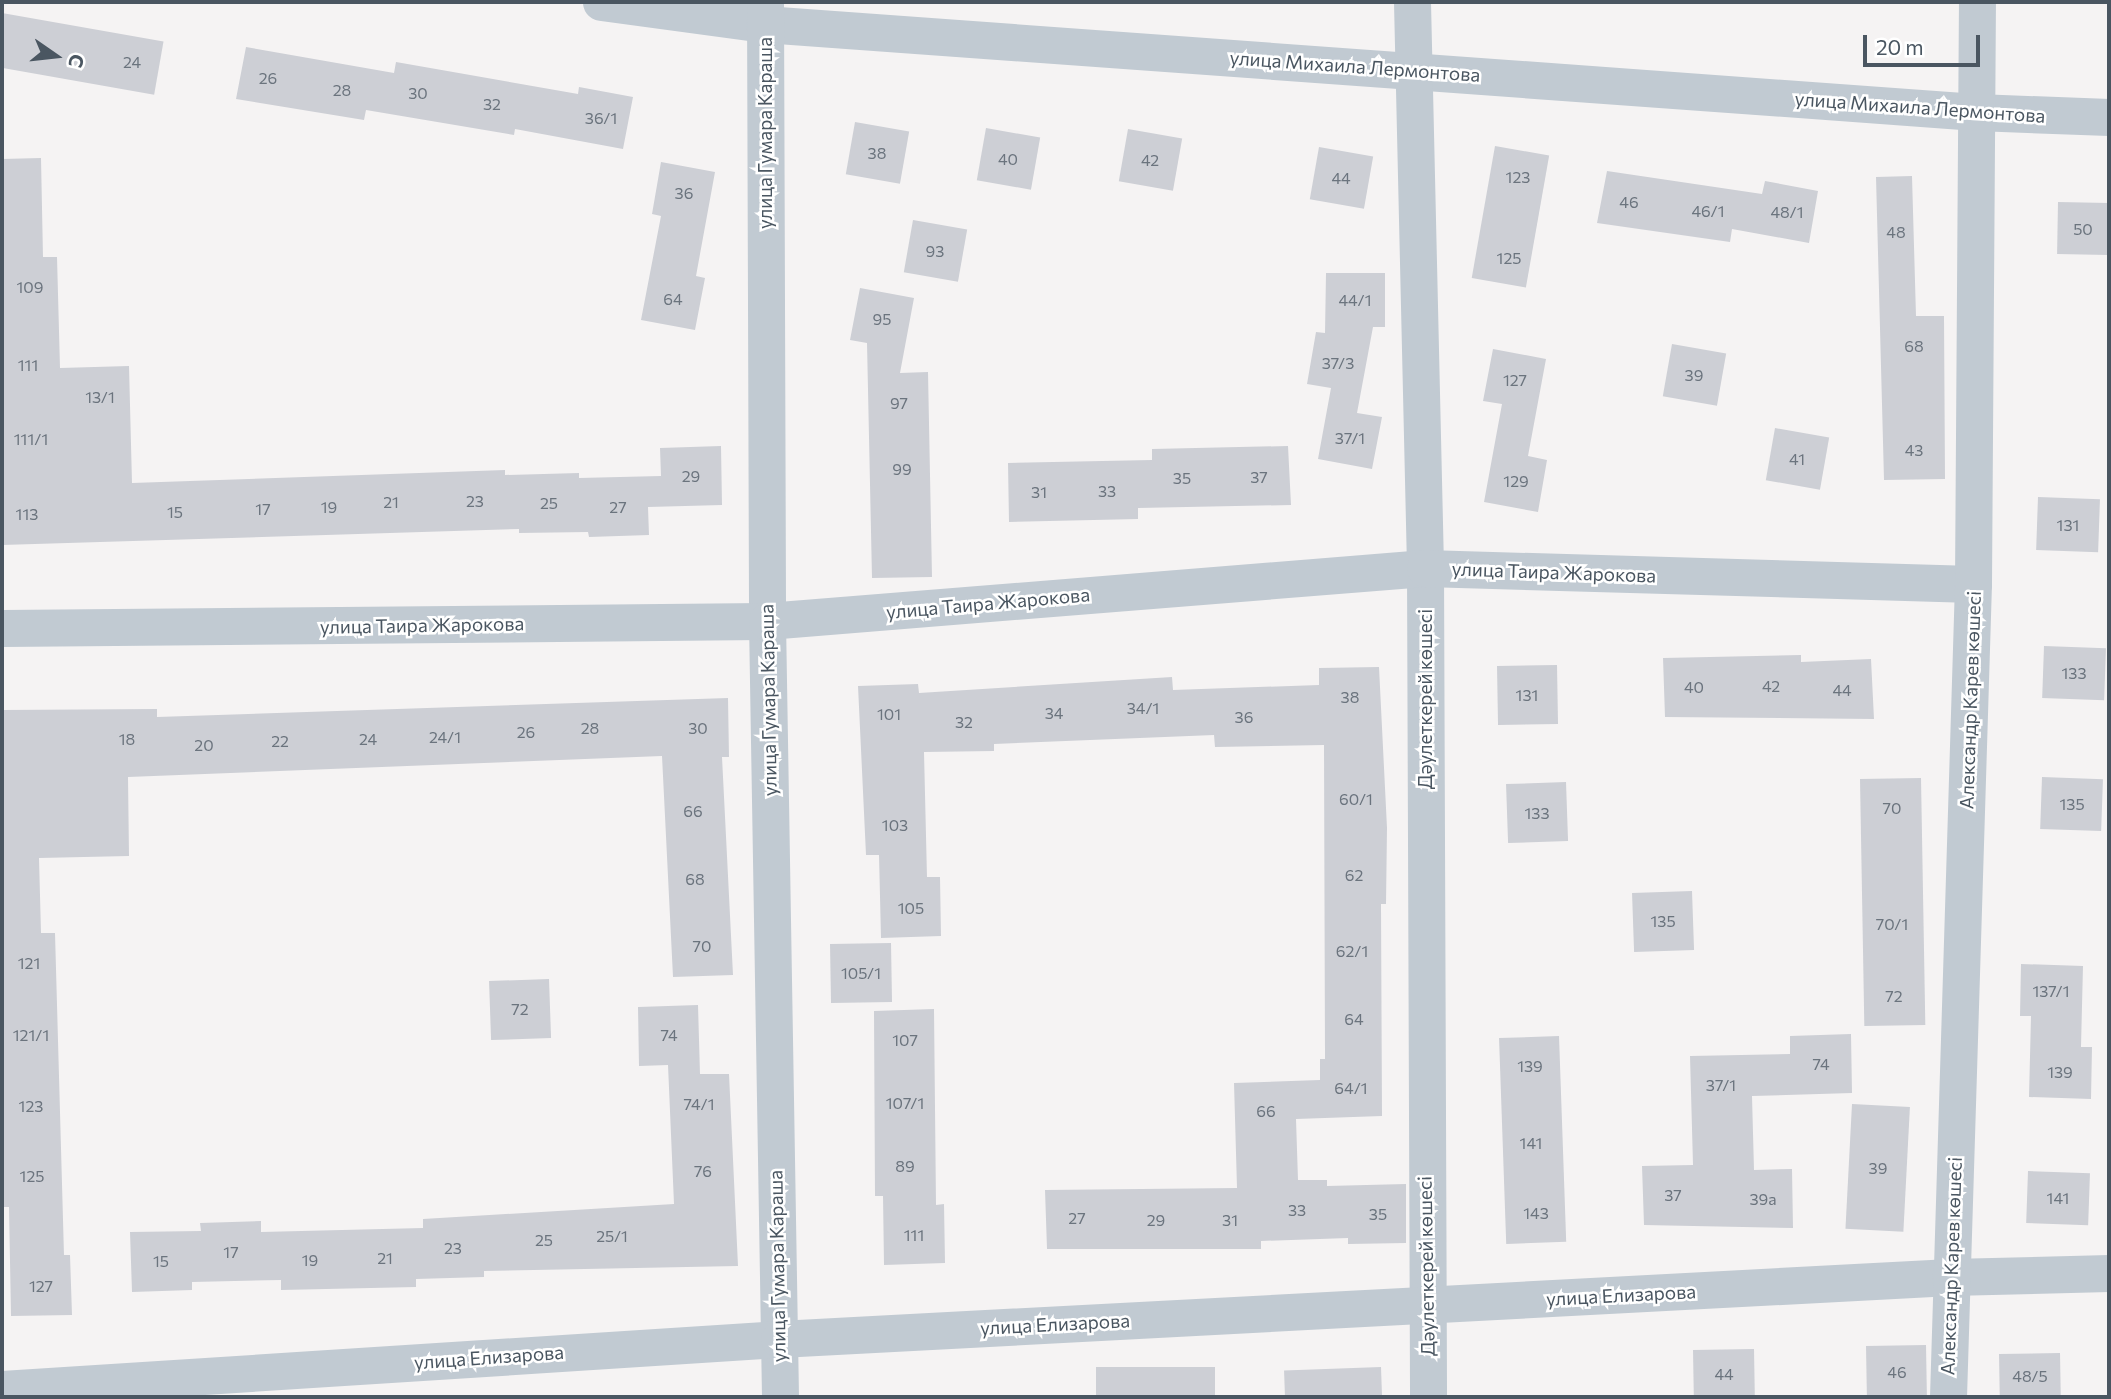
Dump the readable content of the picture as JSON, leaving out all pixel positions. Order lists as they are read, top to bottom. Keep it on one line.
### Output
{"streets":{"street":["улица Михаила Лермонтова","улица Гумара Караша","улица Таира Жарокова","Дәулеткерей көшесі","Александр Карев көшесі","улица Елизарова"]},"crossings":[["улица Михаила Лермонтова","улица Гумара Караша"],["улица Михаила Лермонтова","Дәулеткерей көшесі"],["улица Михаила Лермонтова","Александр Карев көшесі"],["улица Гумара Караша","улица Таира Жарокова"],["улица Гумара Караша","улица Елизарова"],["улица Таира Жарокова","Дәулеткерей көшесі"],["улица Таира Жарокова","Александр Карев көшесі"],["Дәулеткерей көшесі","улица Елизарова"],["Александр Карев көшесі","улица Елизарова"]],"house_numbers":["24","26","28","30","32","36/1","38","40","42","123","44","36","46","46/1","48/1","50","48","93","125","109","64","44/1","95","68","37/3","111","39","127","13/1","97","37/1","111/1","43","41","99","29","37","35","129","33","31","23","21","25","19","27","17","15","113","131","133","42","40","44","131","38","34/1","34","101","36","32","28","30","26","24/1","18","24","22","20","60/1","135","70","66","133","103","62","68","105","135","70/1","70","62/1","121","105/1","137/1","72","72","64","121/1","74","107","74","139","139","37/1","64/1","107/1","74/1","123","66","141","89","39","76","125","37","141","39а","33","143","35","27","29","31","111","25/1","25","23","17","21","19","15","127","46","44","48/5"],"scale_bar":"20 m","north":"right"}
